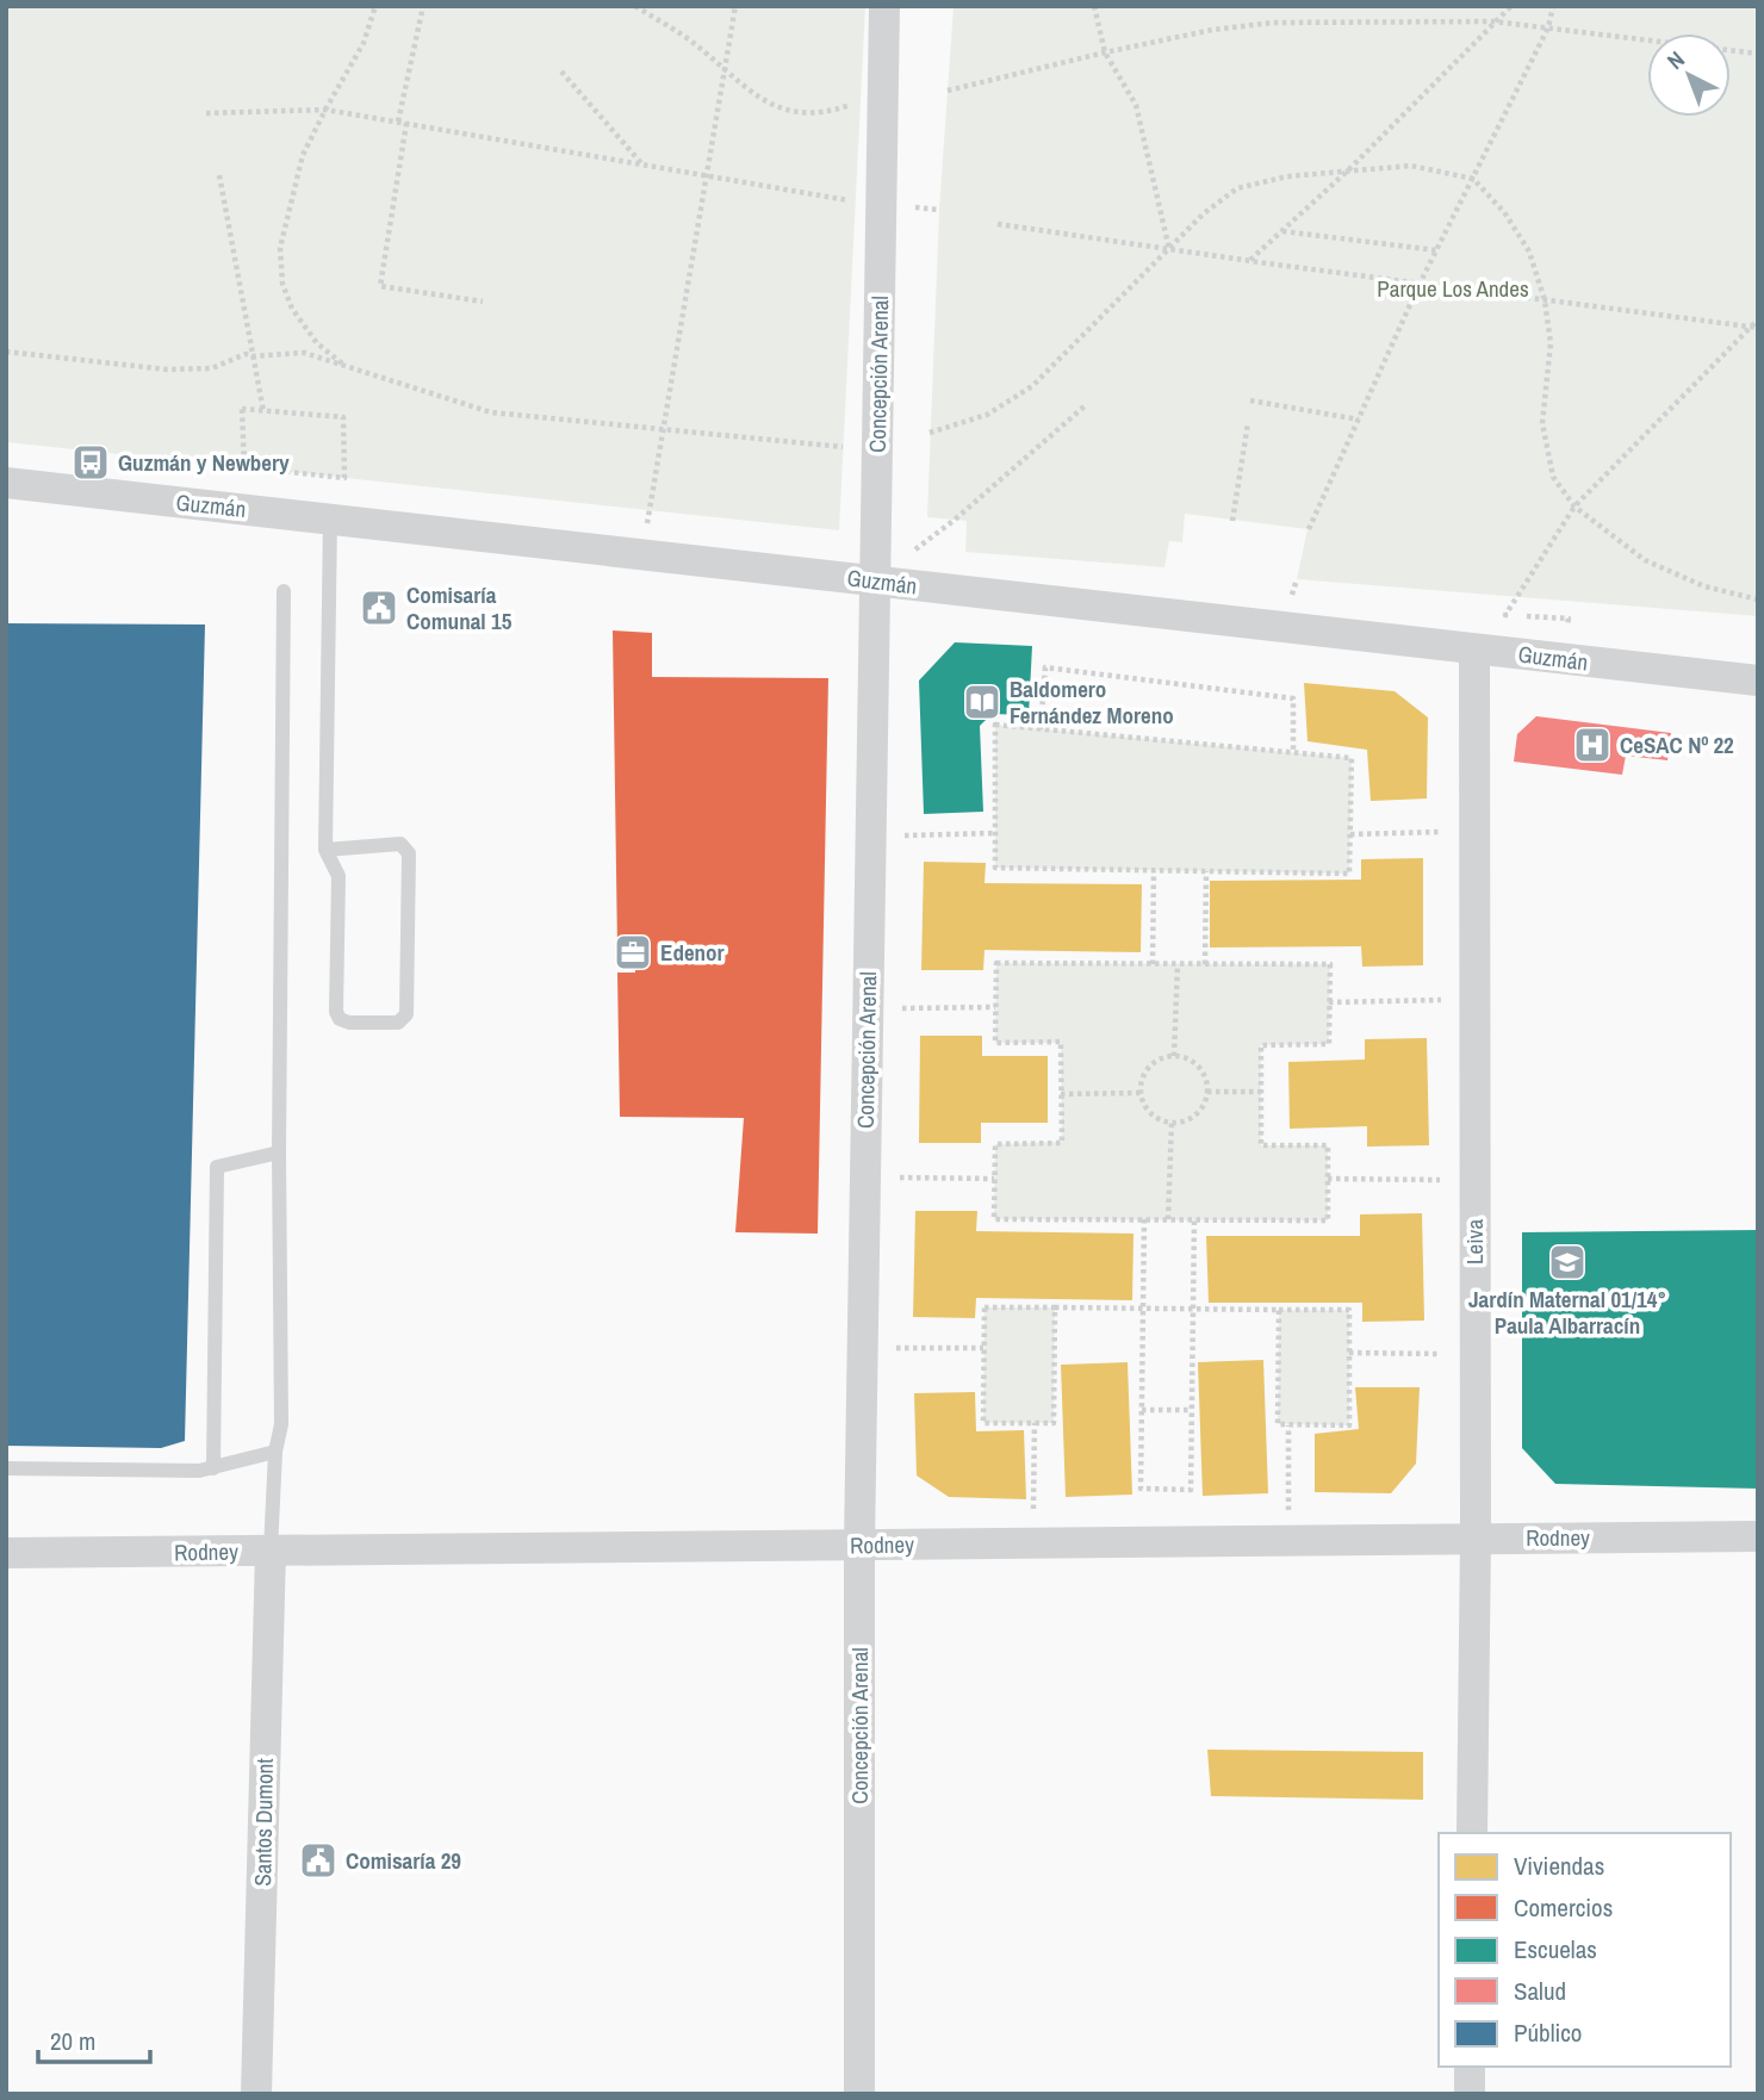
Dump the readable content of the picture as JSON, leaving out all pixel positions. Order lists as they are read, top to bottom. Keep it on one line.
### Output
{"streets":{"street":["Concepción Arenal","Guzmán","Leiva","Rodney","Santos Dumont"]},"crossings":[["Concepción Arenal","Guzmán"],["Concepción Arenal","Rodney"],["Guzmán","Leiva"],["Leiva","Rodney"],["Rodney","Santos Dumont"]],"parks":["Parque Los Andes"],"places":{"bus stop":["Guzmán y Newbery"],"public building":["Comisaría Comunal 15","Comisaría 29"],"library":["Baldomero Fernández Moreno"],"hospital":["CeSAC Nº 22"],"office":["Edenor"],"school or university":["Jardín Maternal 01/14° Paula Albarracín"]},"legend":["Viviendas","Comercios","Escuelas","Salud","Público"],"scale_bar":"20 m","north":"top left"}
